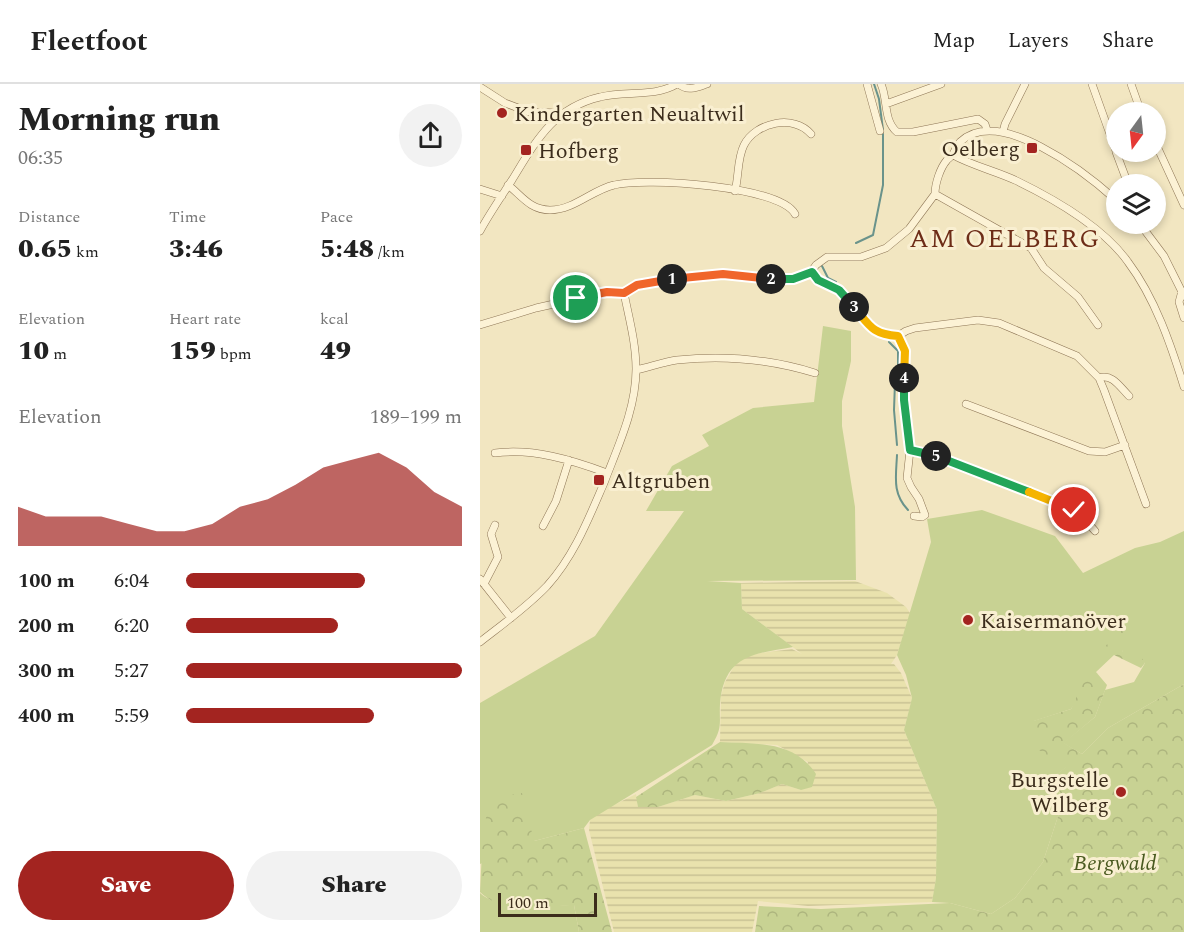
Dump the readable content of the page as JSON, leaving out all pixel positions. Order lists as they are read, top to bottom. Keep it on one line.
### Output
{"districts":["AM OELBERG"],"parks":["Bergwald"],"places":{"other":["Kindergarten Neualtwil","Kaisermanöver","Burgstelle Wilberg"],"transit":["Oelberg","Hofberg","Altgruben"]},"scale_bar":"100 m","north":"bottom","page":{"header":"Fleetfoot","nav":["Map","Layers","Share"],"heading":["Morning run","06:35"],"stats":[["Distance","0.65 km"],["Time","3:46"],["Pace","5:48 /km"],["Elevation","10 m"],["Heart rate","159 bpm"],["kcal","49"]],"pins":["1","2","3","4","5"],"chart":["Elevation","189–199 m"],"list":[{"name":"100 m","note":"6:04"},{"name":"200 m","note":"6:20"},{"name":"300 m","note":"5:27"},{"name":"400 m","note":"5:59"}],"buttons":["Save","Share"],"scale":"100 m"}}
